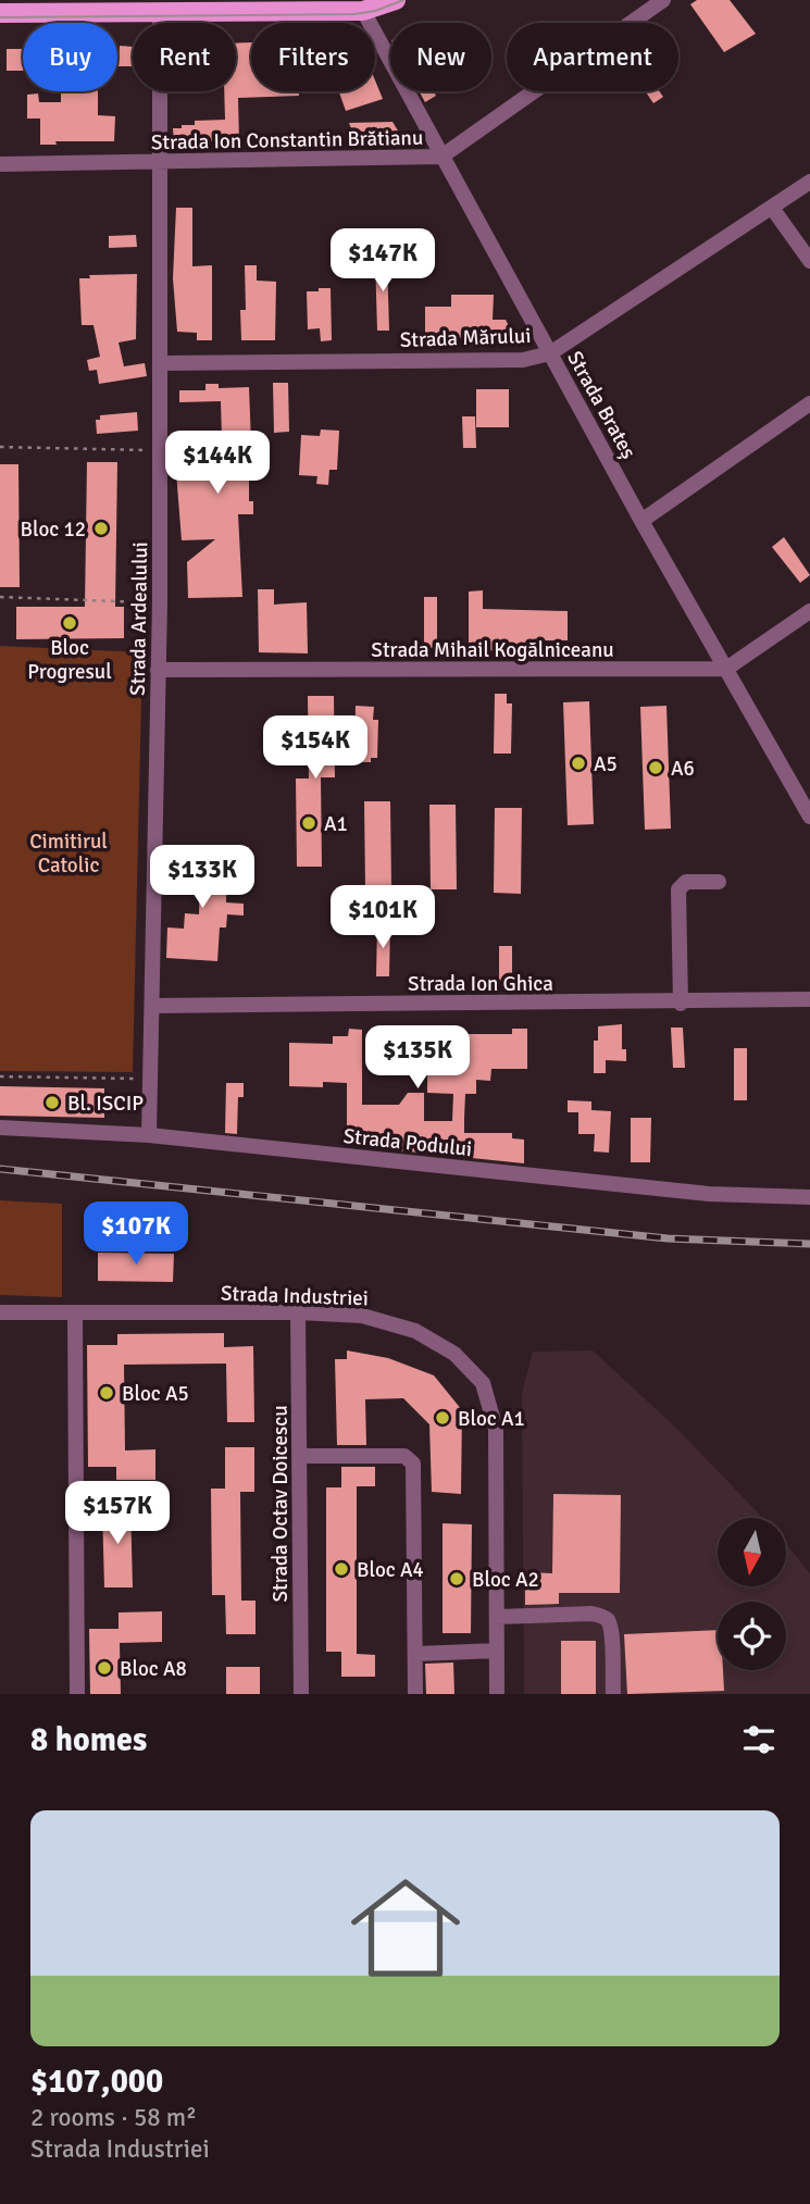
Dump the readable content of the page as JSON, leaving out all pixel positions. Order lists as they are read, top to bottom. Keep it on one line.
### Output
{"streets":{"street":["Strada Ion Constantin Brătianu","Strada Mărului","Strada Brateș","Strada Ardealului","Strada Mihail Kogălniceanu","Strada Ion Ghica","Strada Podului","Strada Industriei","Strada Octav Doicescu"]},"crossings":[["Strada Ion Constantin Brătianu","Strada Brateș"],["Strada Ion Constantin Brătianu","Strada Ardealului"],["Strada Mărului","Strada Brateș"],["Strada Mărului","Strada Ardealului"],["Strada Brateș","Strada Mihail Kogălniceanu"],["Strada Ardealului","Strada Mihail Kogălniceanu"],["Strada Ardealului","Strada Ion Ghica"],["Strada Ardealului","Strada Podului"],["Strada Industriei","Strada Octav Doicescu"]],"parks":["Cimitirul Catolic"],"places":["Bloc 12","Bloc Progresul","A5","A6","A1","Bl. ISCIP","Bloc A5","Bloc A1","Bloc A4","Bloc A2","Bloc A8"],"north":"bottom","page":{"chip":["Buy","Rent","Filters","New","Apartment"],"price":["$147K","$144K","$154K","$133K","$101K","$135K","$107K","$157K"],"heading":"8 homes","list":[{"name":"$107,000","note":"2 rooms · 58 m² · Strada Industriei"}]}}
